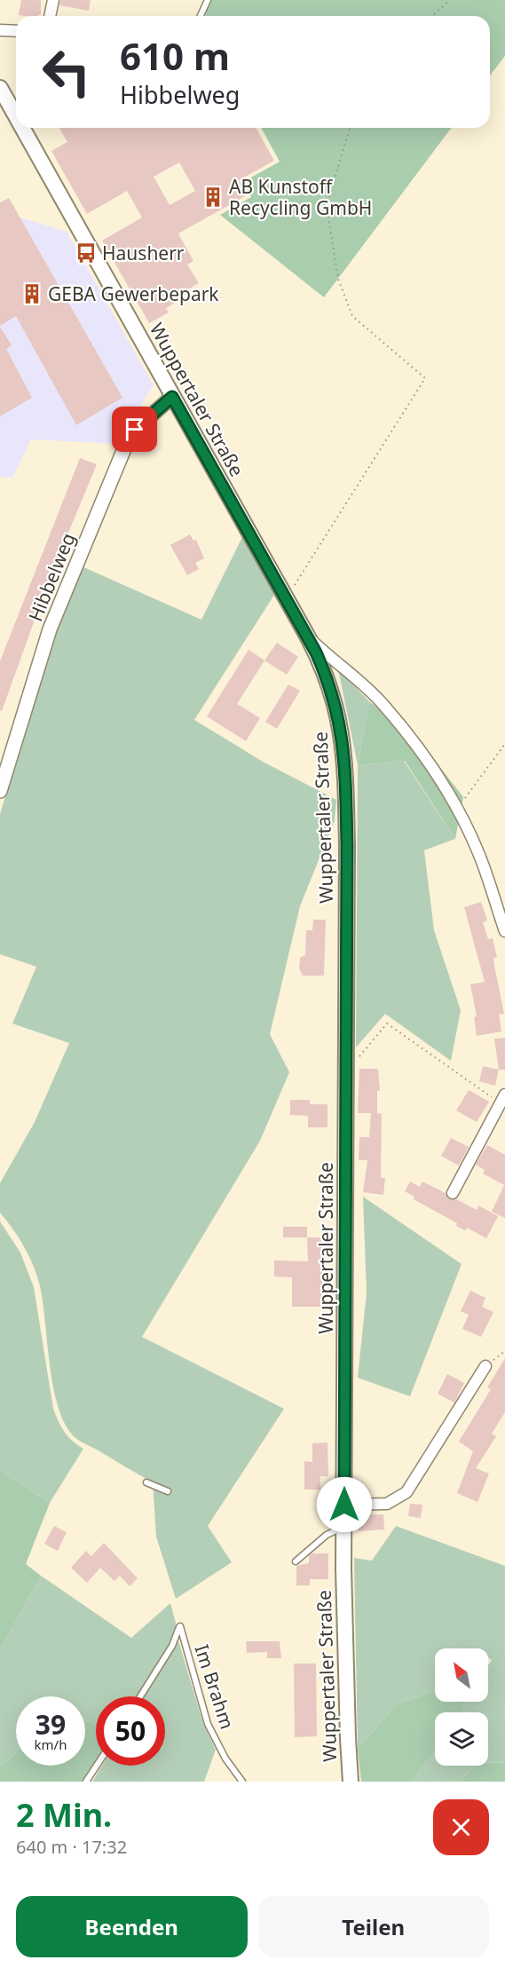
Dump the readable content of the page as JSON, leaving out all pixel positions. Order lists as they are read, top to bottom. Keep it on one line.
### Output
{"streets":{"main road":["Wuppertaler Straße"],"street":["Hibbelweg"],"lane":["Im Brahm"]},"crossings":[["Wuppertaler Straße","Hibbelweg"]],"places":{"building":["AB Kunstoff Recycling GmbH","GEBA Gewerbepark"],"bus stop":["Hausherr"]},"north":"top left","page":{"turn":["610 m","Hibbelweg"],"speed":"39 km/h","limit":"50","heading":["2 Min.","640 m · 17:32"],"buttons":["Beenden","Teilen"]}}
